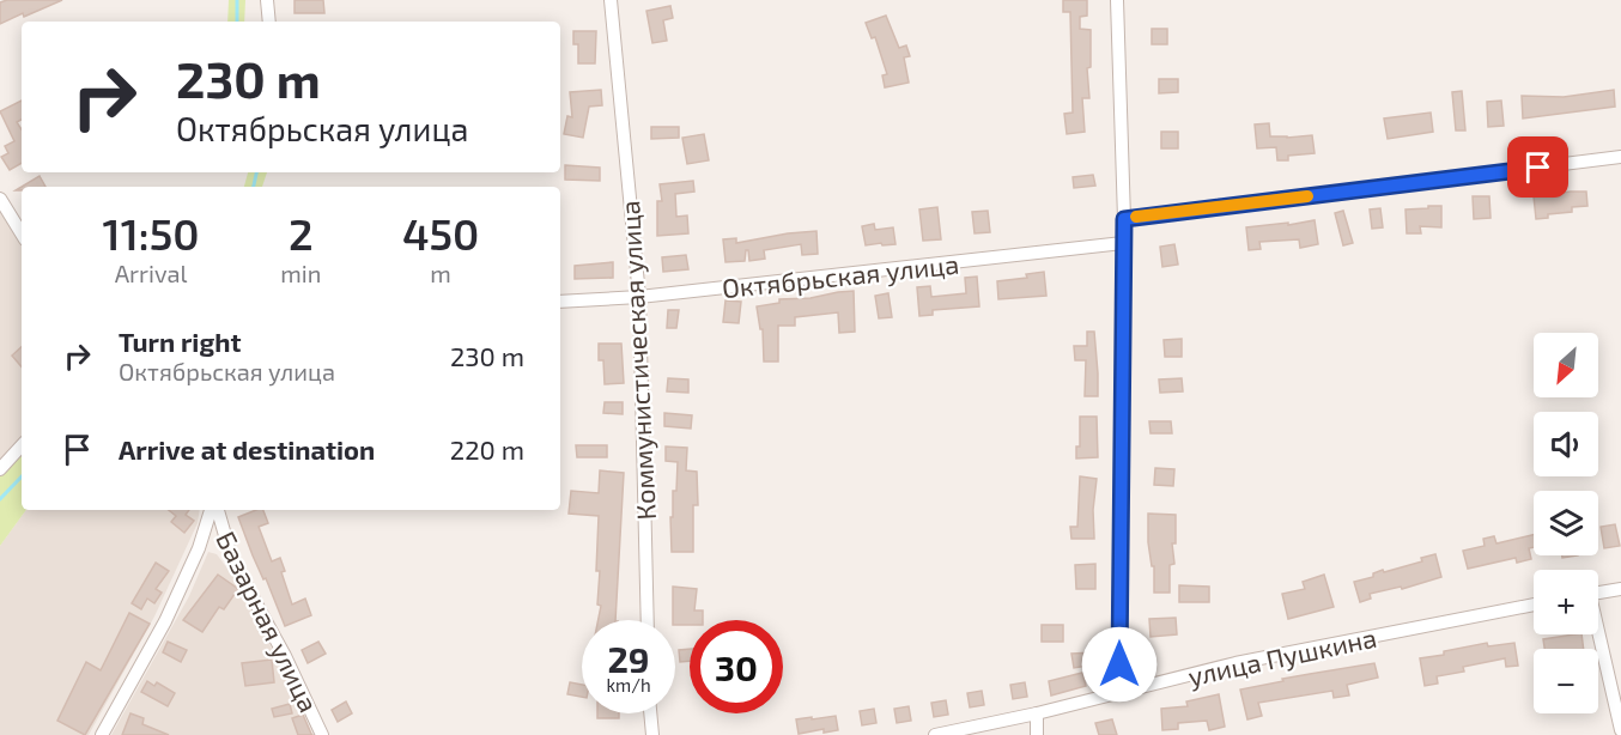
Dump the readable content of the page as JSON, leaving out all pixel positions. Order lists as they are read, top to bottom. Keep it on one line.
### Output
{"streets":{"street":["Октябрьская улица","Коммунистическая улица","Базарная улица","улица Пушкина"]},"crossings":[["Октябрьская улица","Коммунистическая улица"]],"north":"bottom left","page":{"turn":["230 m","Октябрьская улица"],"eta":["11:50","Arrival","2","min","450","m"],"list":[{"name":"Turn right","note":"Октябрьская улица","value":"230 m"},{"name":"Arrive at destination","value":"220 m"}],"map_buttons":["+","−"],"speed":"29 km/h","limit":"30"}}
